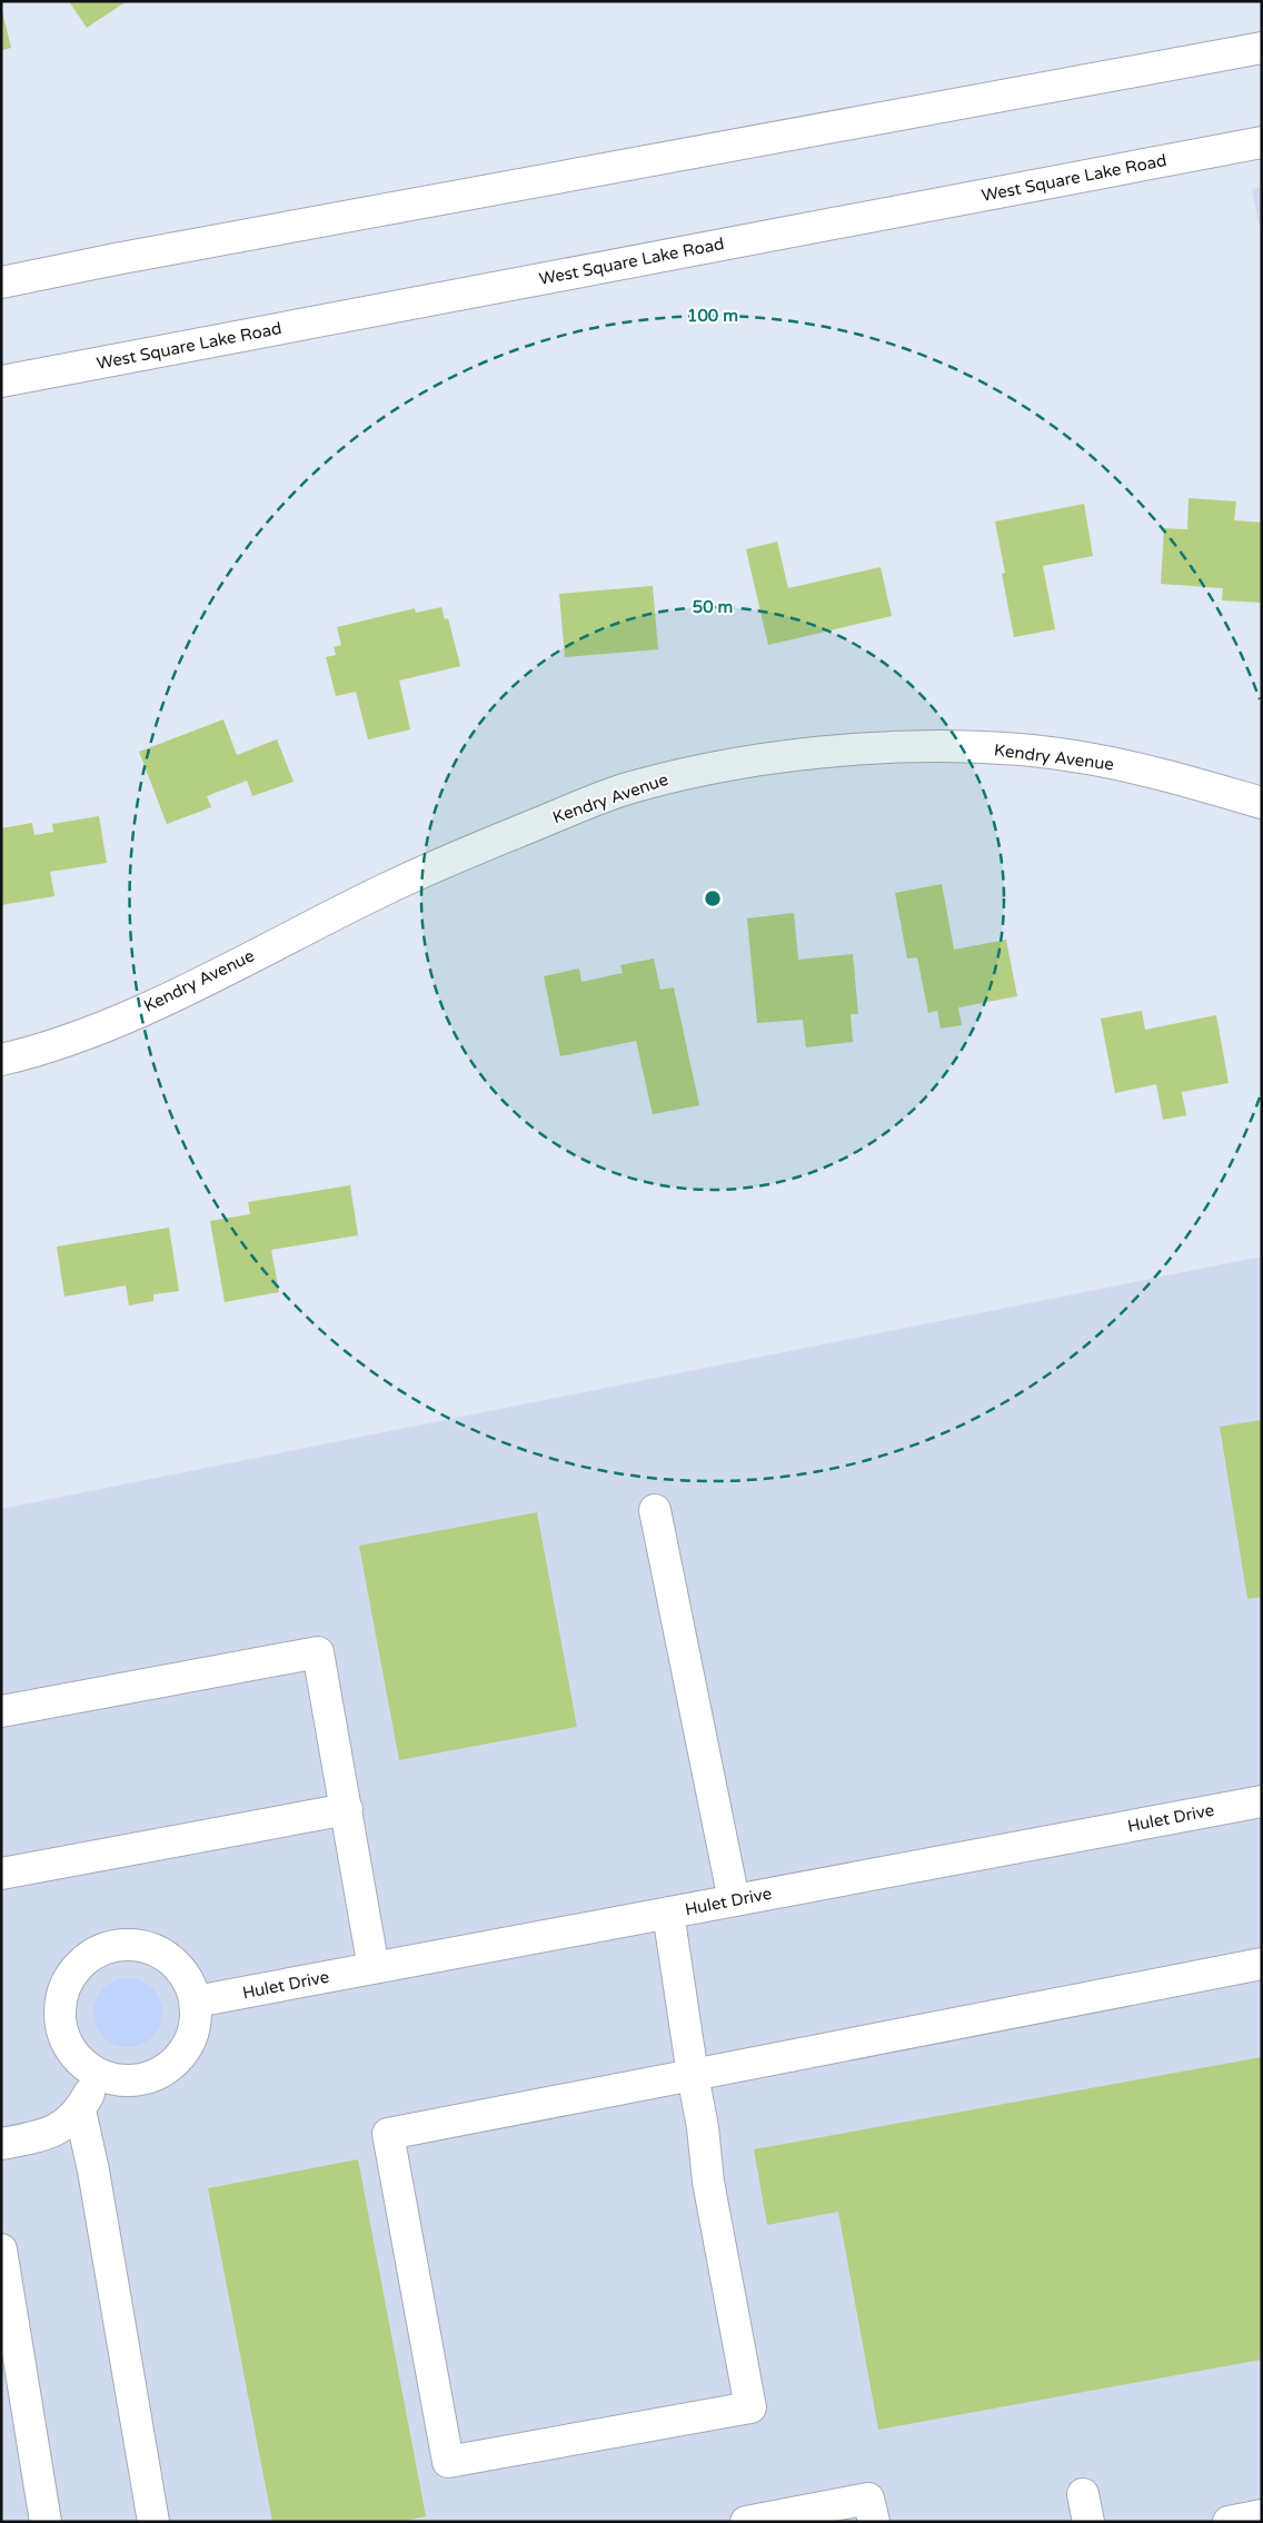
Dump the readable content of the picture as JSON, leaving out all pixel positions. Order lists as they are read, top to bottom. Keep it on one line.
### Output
{"streets":{"main road":["West Square Lake Road","Kendry Avenue","Hulet Drive"]},"rings":["100 m","50 m"]}
